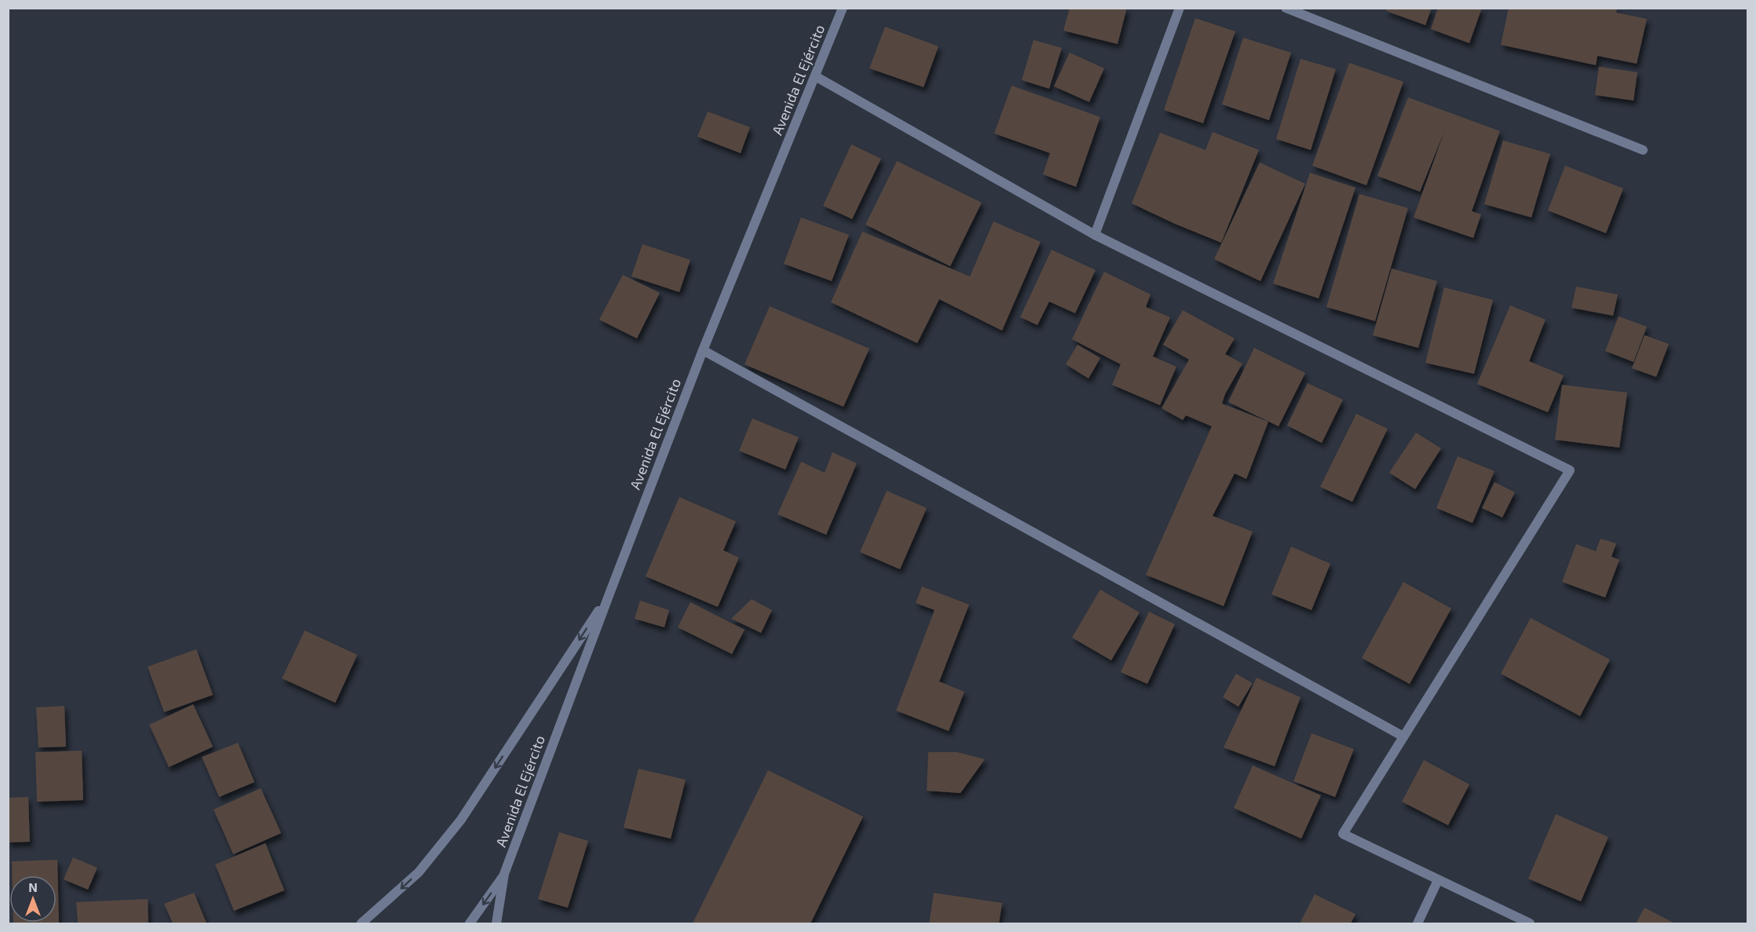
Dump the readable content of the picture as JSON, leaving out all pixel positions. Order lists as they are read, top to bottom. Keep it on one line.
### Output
{"streets":{"street":["Avenida El Ejército"]},"north":"top"}
